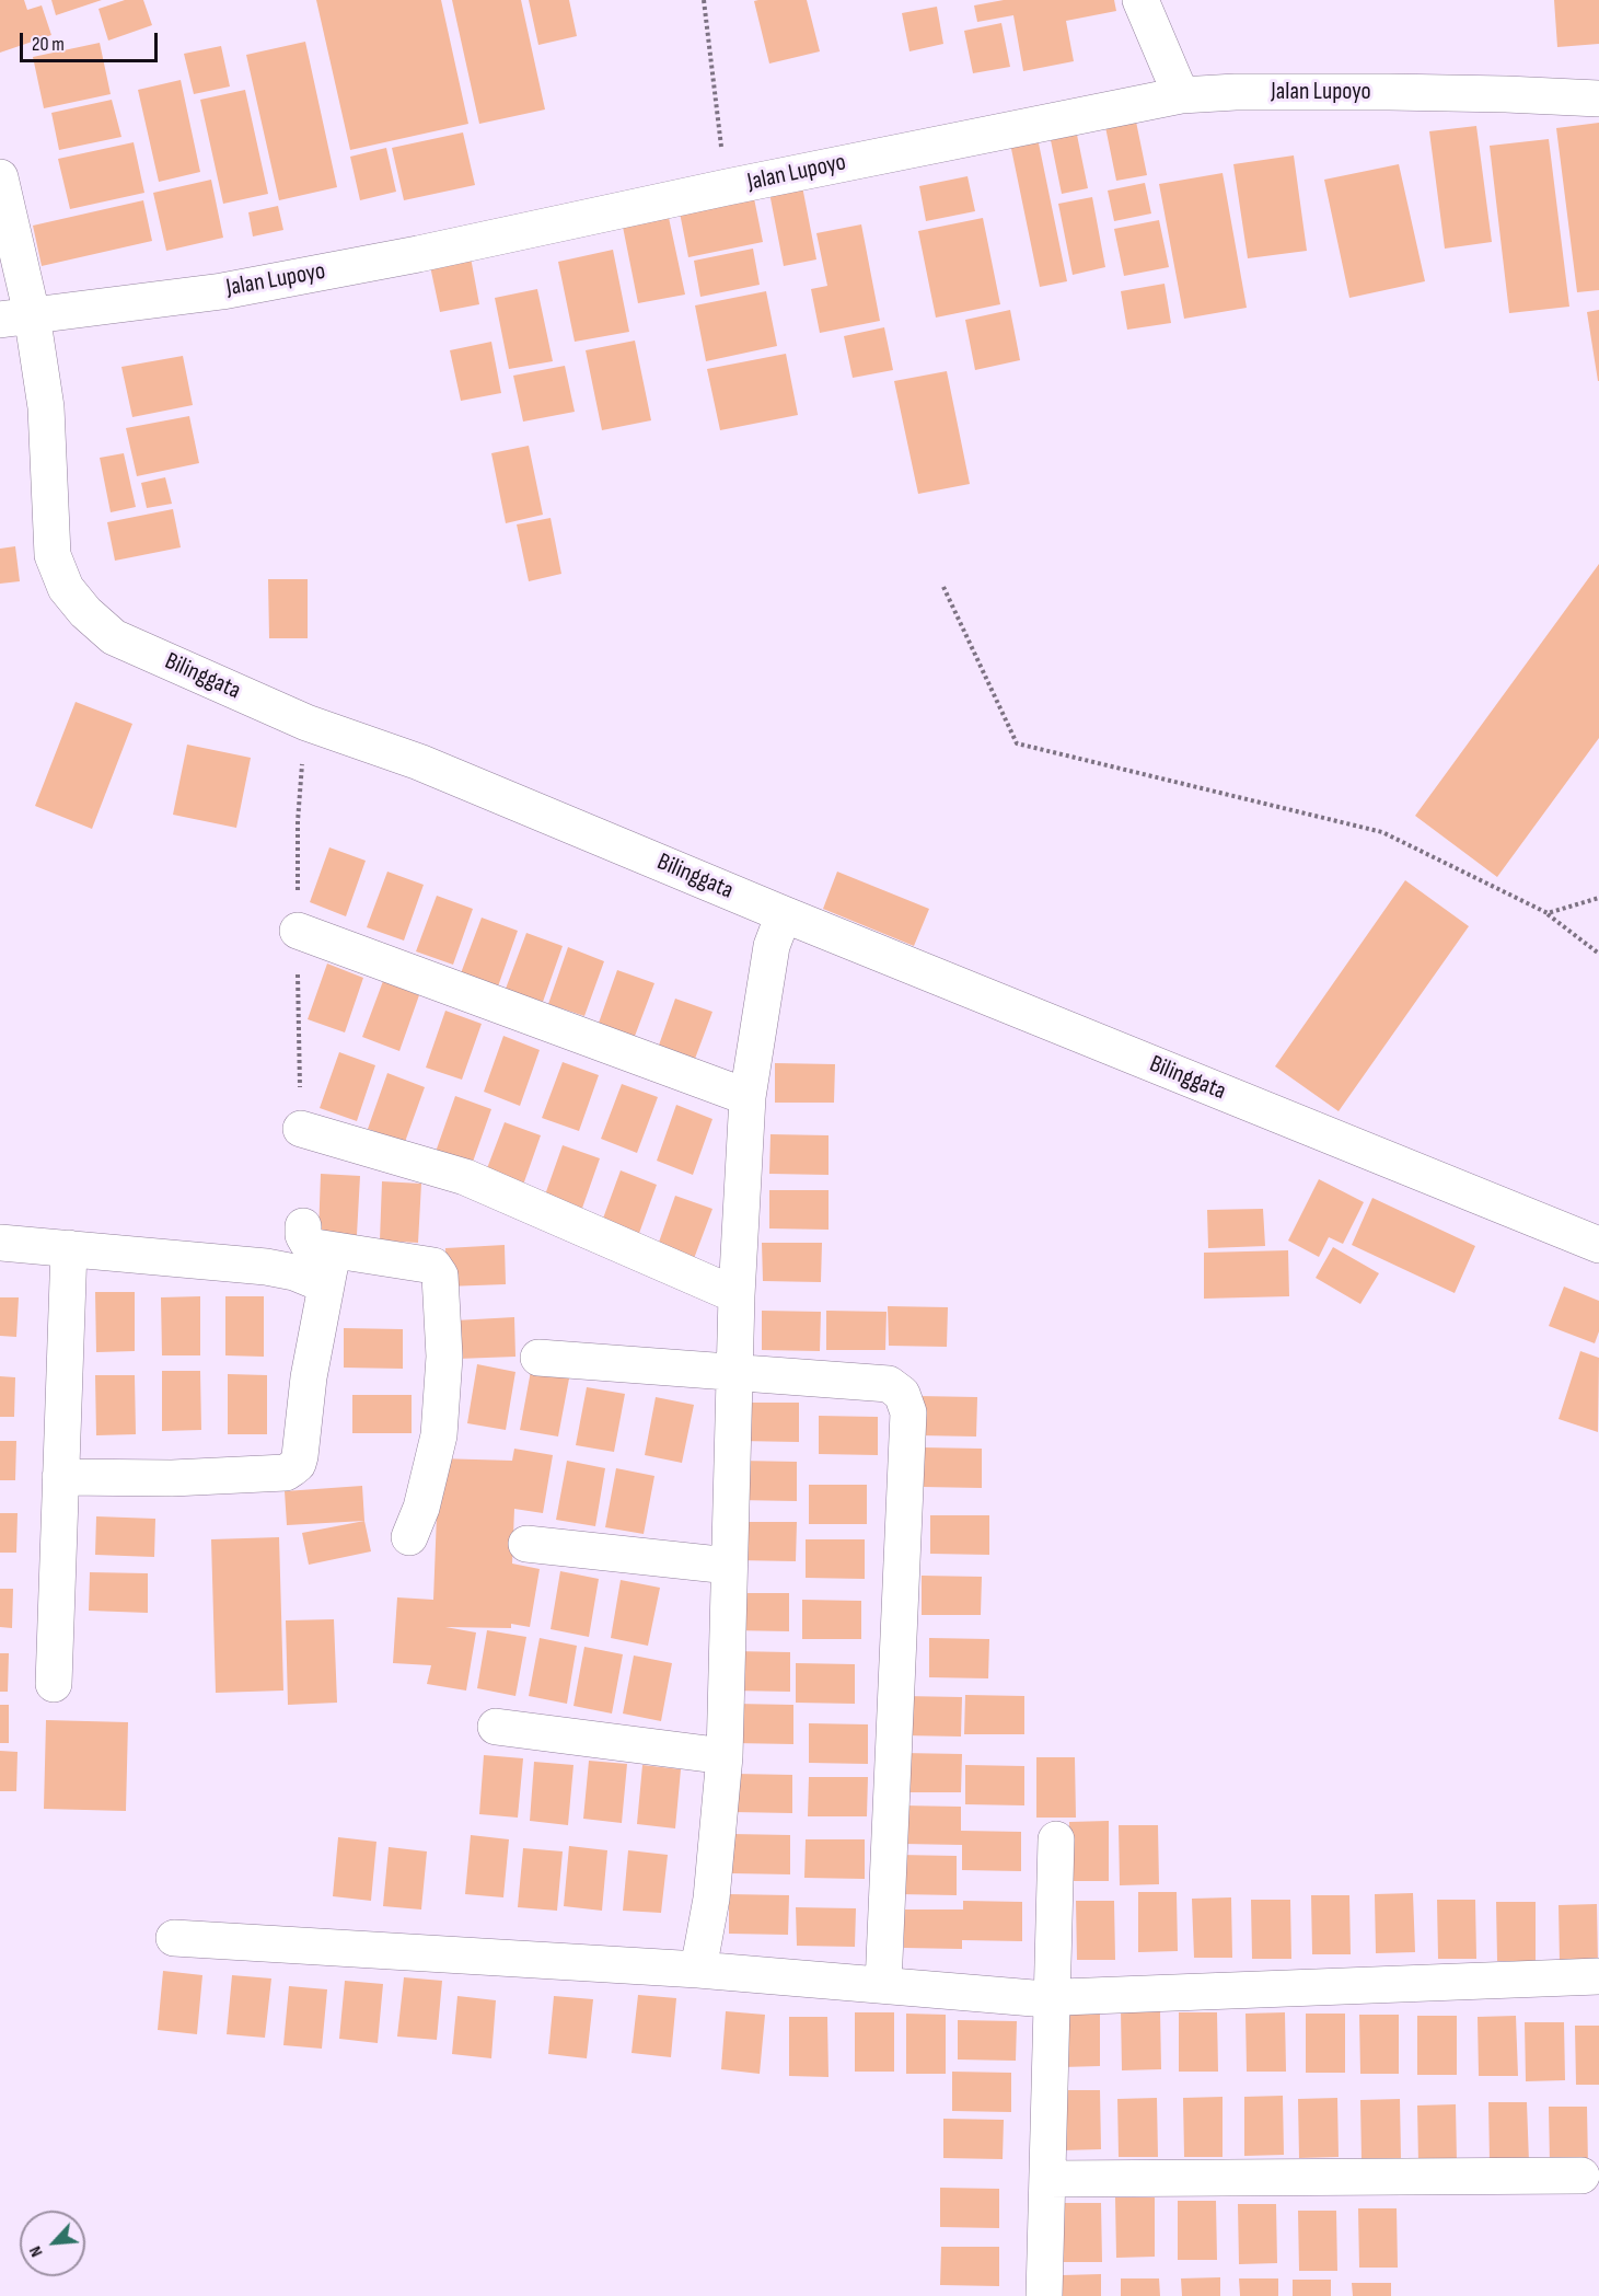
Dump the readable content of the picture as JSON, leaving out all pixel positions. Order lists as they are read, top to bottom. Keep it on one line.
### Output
{"streets":{"street":["Jalan Lupoyo","Bilinggata"]},"crossings":[["Jalan Lupoyo","Bilinggata"]],"scale_bar":"20 m","north":"bottom left"}
